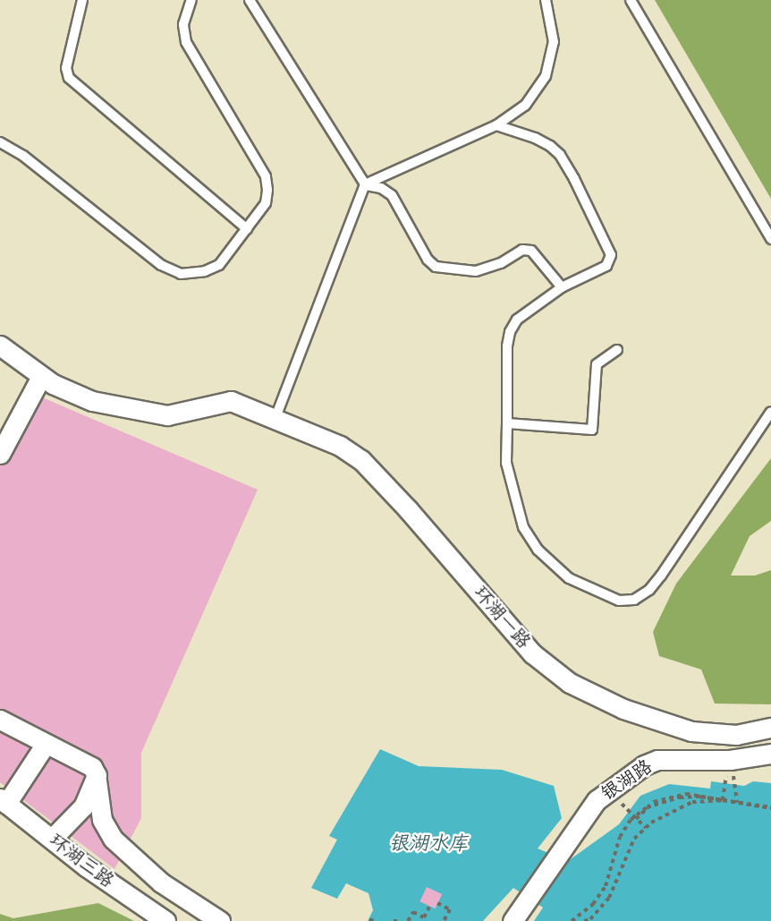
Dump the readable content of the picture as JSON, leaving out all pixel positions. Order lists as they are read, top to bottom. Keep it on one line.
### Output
{"streets":{"street":["环湖一路","银湖路","环湖三路"]},"water":["银湖水库"]}
